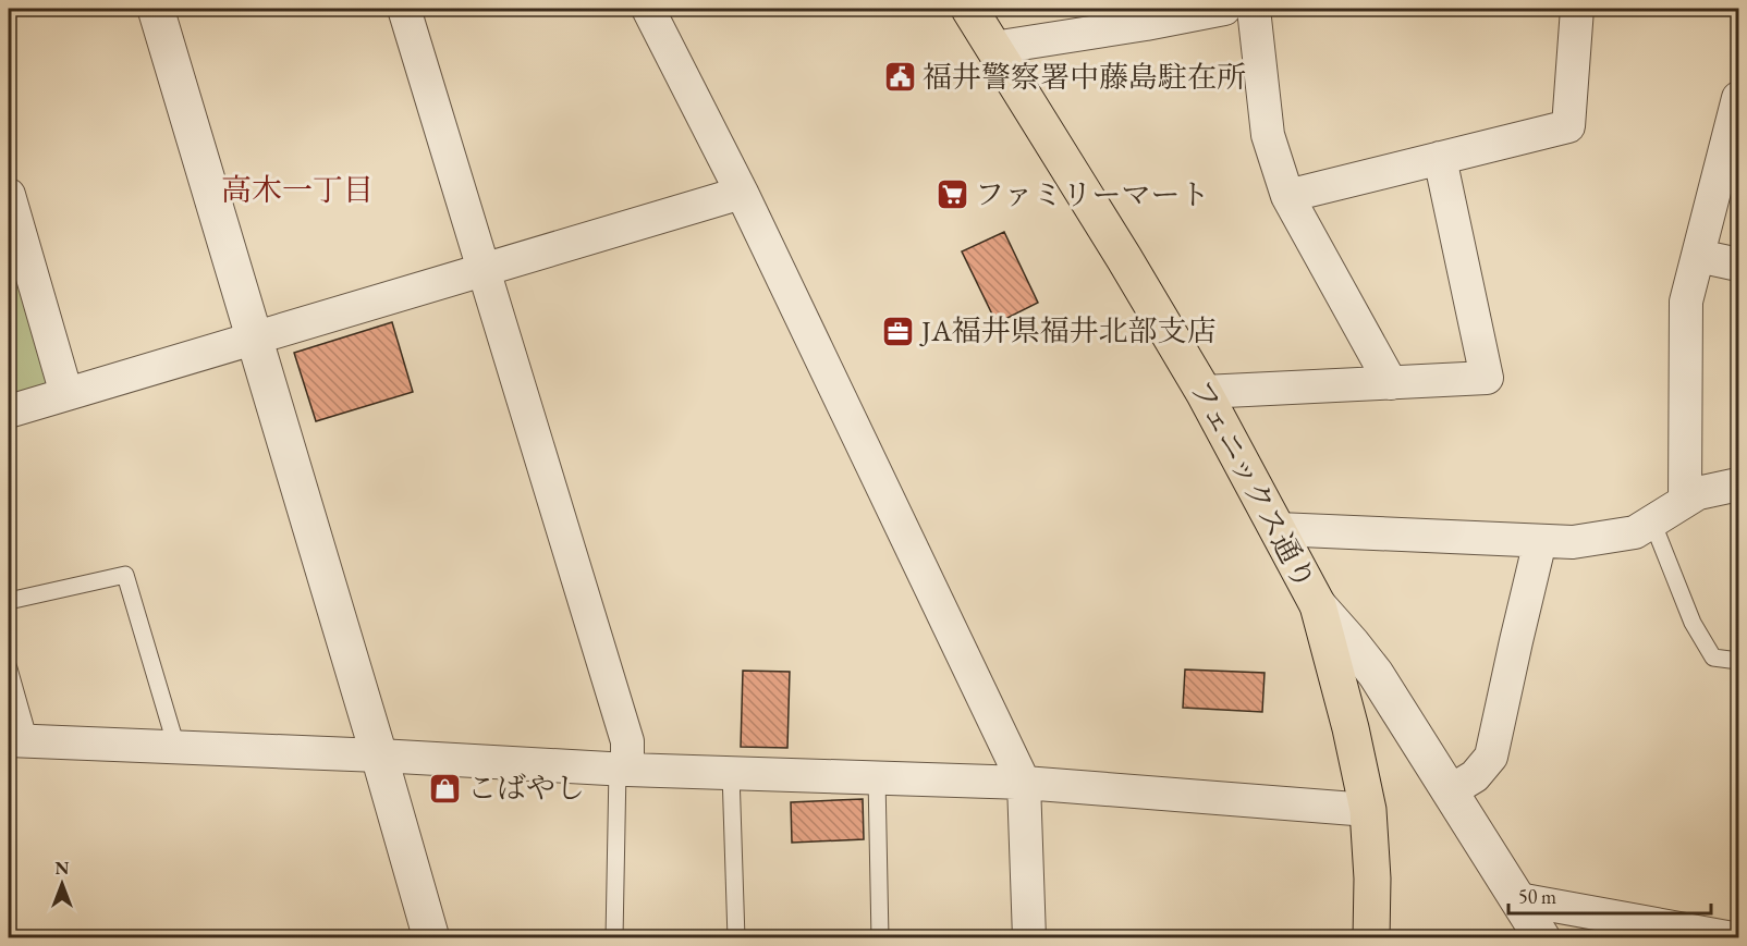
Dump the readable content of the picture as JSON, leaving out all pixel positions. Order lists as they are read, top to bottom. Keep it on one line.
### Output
{"streets":{"main road":["フェニックス通り"]},"districts":["高木一丁目"],"places":{"public building":["福井警察署中藤島駐在所"],"supermarket":["ファミリーマート"],"office":["JA福井県福井北部支店"],"shop":["こばやし"]},"scale_bar":"50 m","north":"top"}
